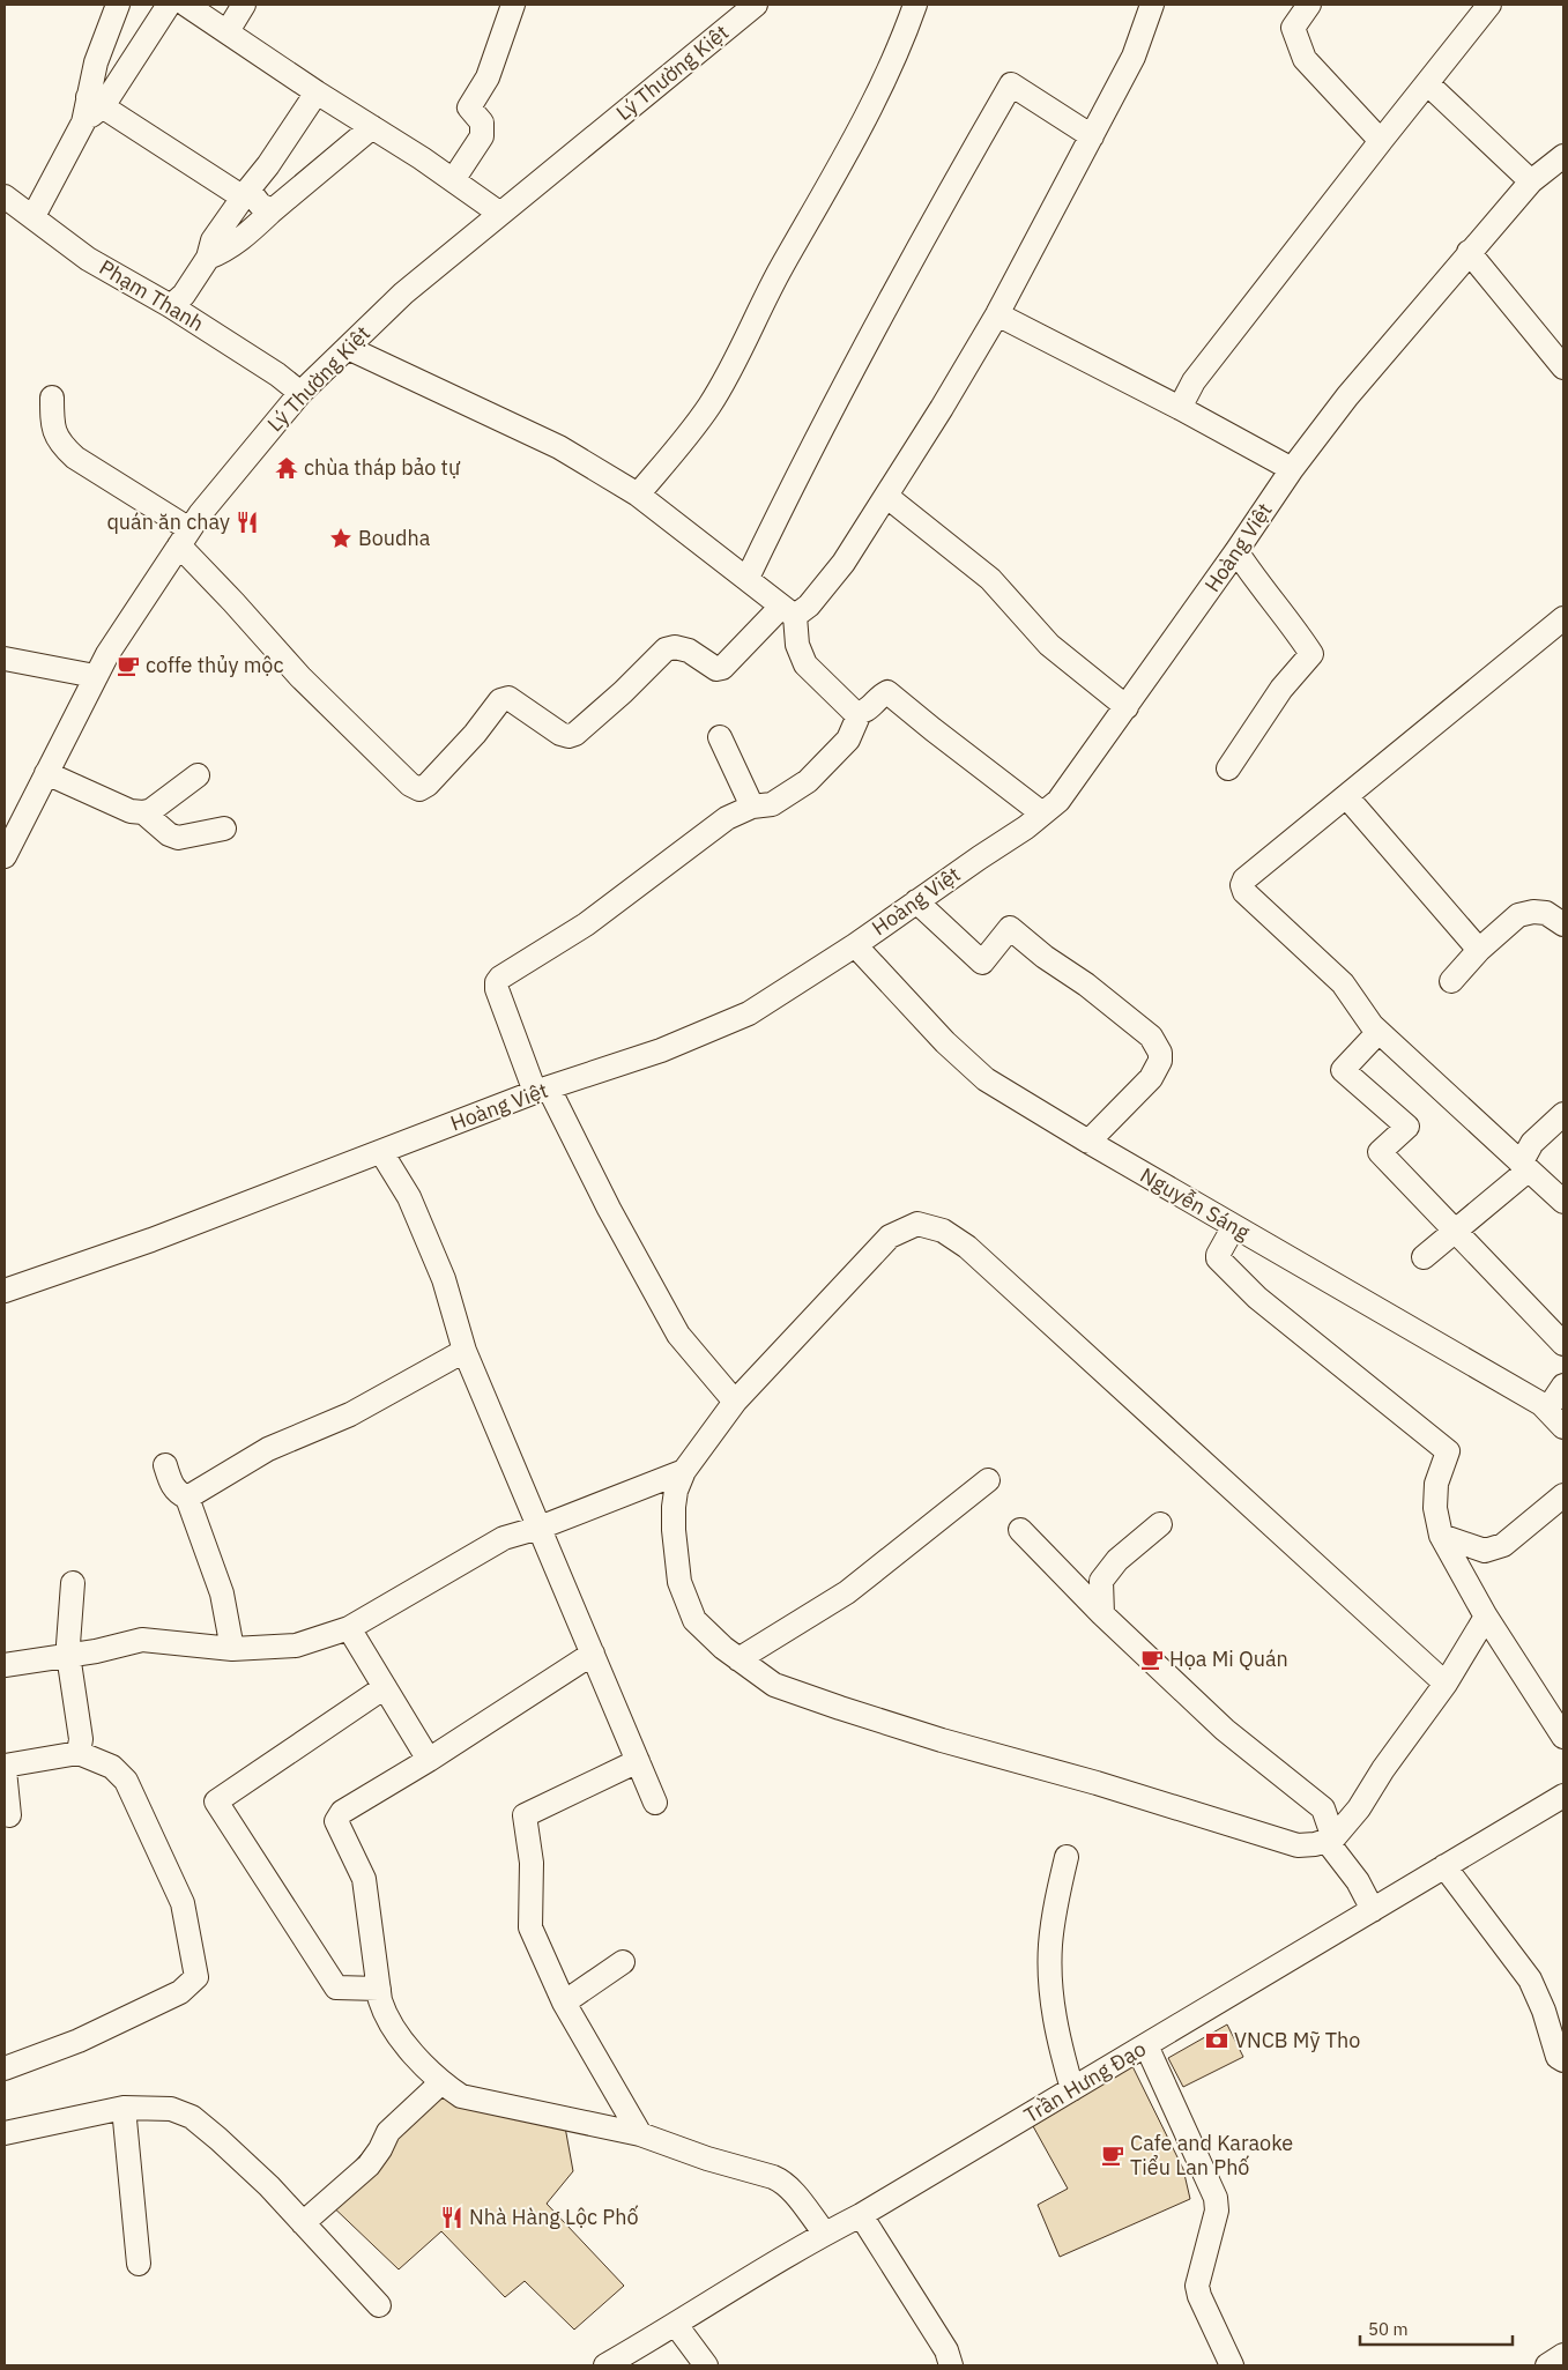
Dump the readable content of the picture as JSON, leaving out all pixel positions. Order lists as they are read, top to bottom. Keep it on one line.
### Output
{"streets":{"street":["Lý Thường Kiệt","Phạm Thanh","Hoàng Việt","Nguyễn Sáng","Trần Hưng Đạo"]},"crossings":[["Lý Thường Kiệt","Phạm Thanh"],["Hoàng Việt","Nguyễn Sáng"]],"places":{"temple":["chùa tháp bảo tự"],"restaurant":["quán ăn chay","Nhà Hàng Lộc Phố"],"place":["Boudha"],"cafe":["coffe thủy mộc","Họa Mi Quán","Cafe and Karaoke Tiểu Lan Phố"],"bank":["VNCB Mỹ Tho"]},"scale_bar":"50 m"}
